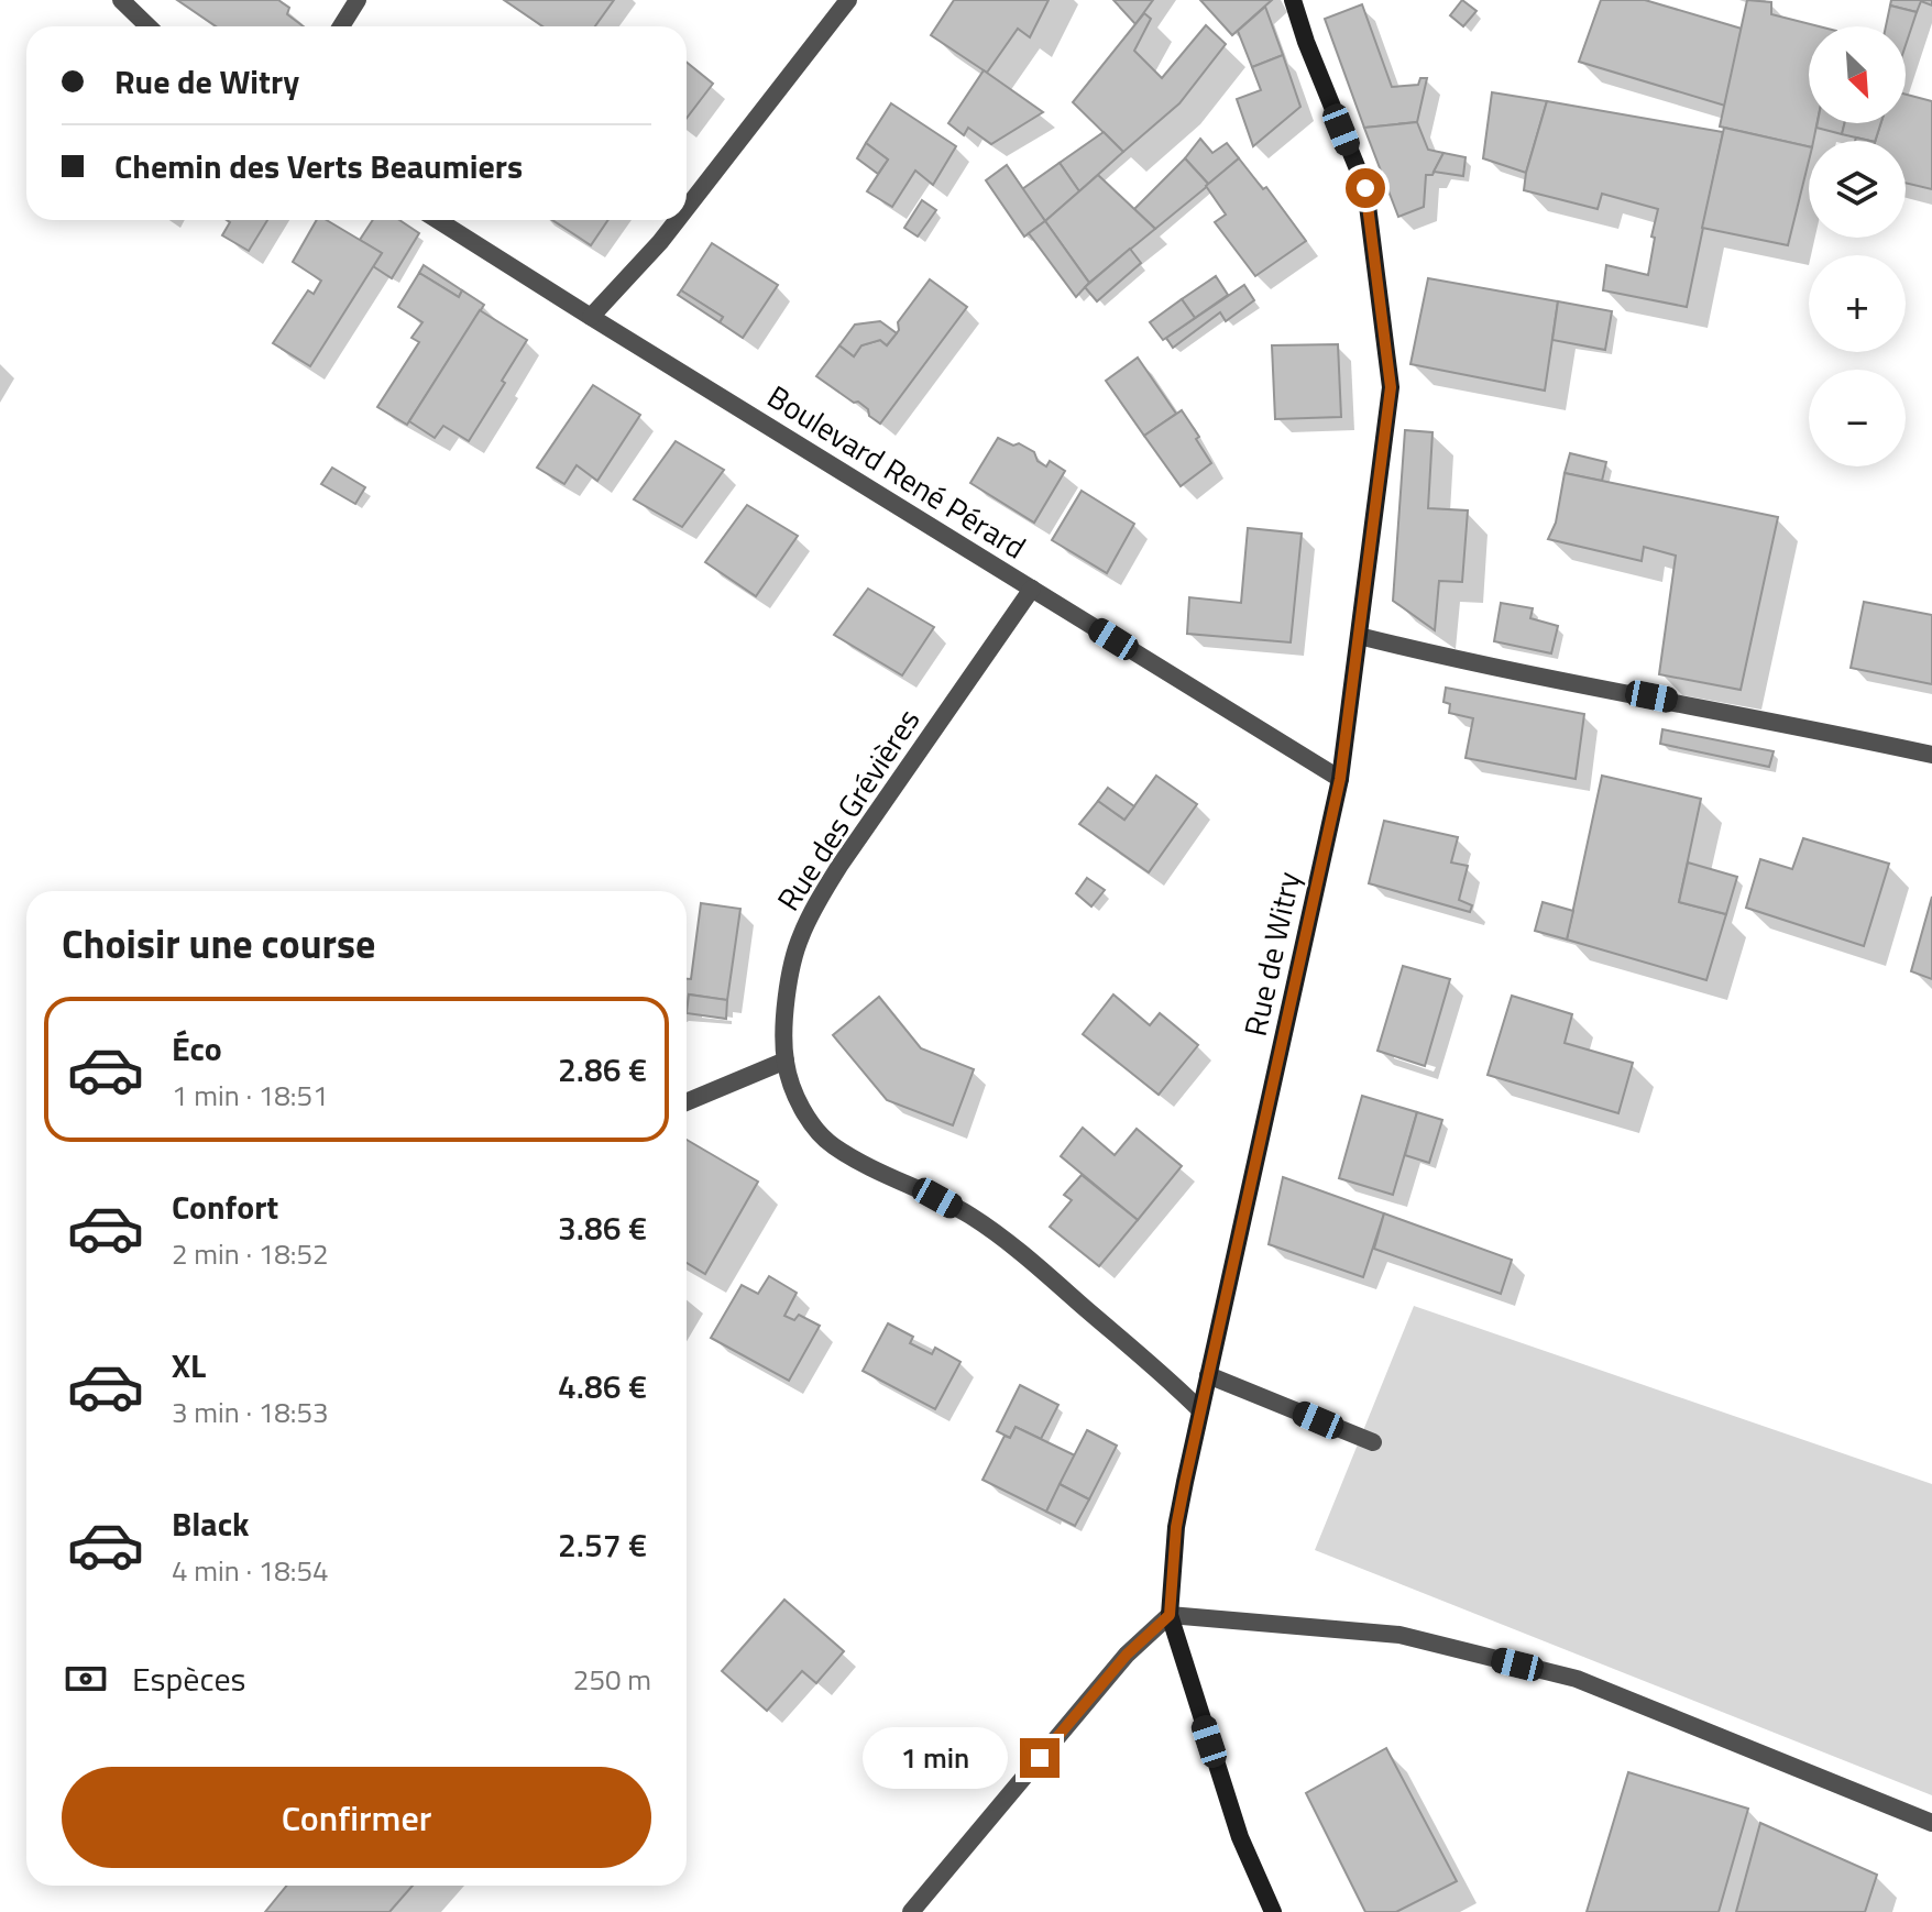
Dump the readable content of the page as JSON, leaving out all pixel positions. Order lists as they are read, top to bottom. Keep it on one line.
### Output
{"streets":{"street":["Boulevard René Pérard","Rue des Grévières","Rue de Witry"]},"crossings":[["Boulevard René Pérard","Rue des Grévières"],["Boulevard René Pérard","Rue de Witry"],["Rue des Grévières","Rue de Witry"]],"north":"bottom right","page":{"map_buttons":["+","−"],"banner":["Rue de Witry","Chemin des Verts Beaumiers"],"heading":"Choisir une course","list":[{"name":"Éco","note":"1 min · 18:51","value":"2.86 €"},{"name":"Confort","note":"2 min · 18:52","value":"3.86 €"},{"name":"XL","note":"3 min · 18:53","value":"4.86 €"},{"name":"Black","note":"4 min · 18:54","value":"2.57 €"}],"pay":["Espèces","250 m"],"bubble":"1 min","buttons":"Confirmer"}}
